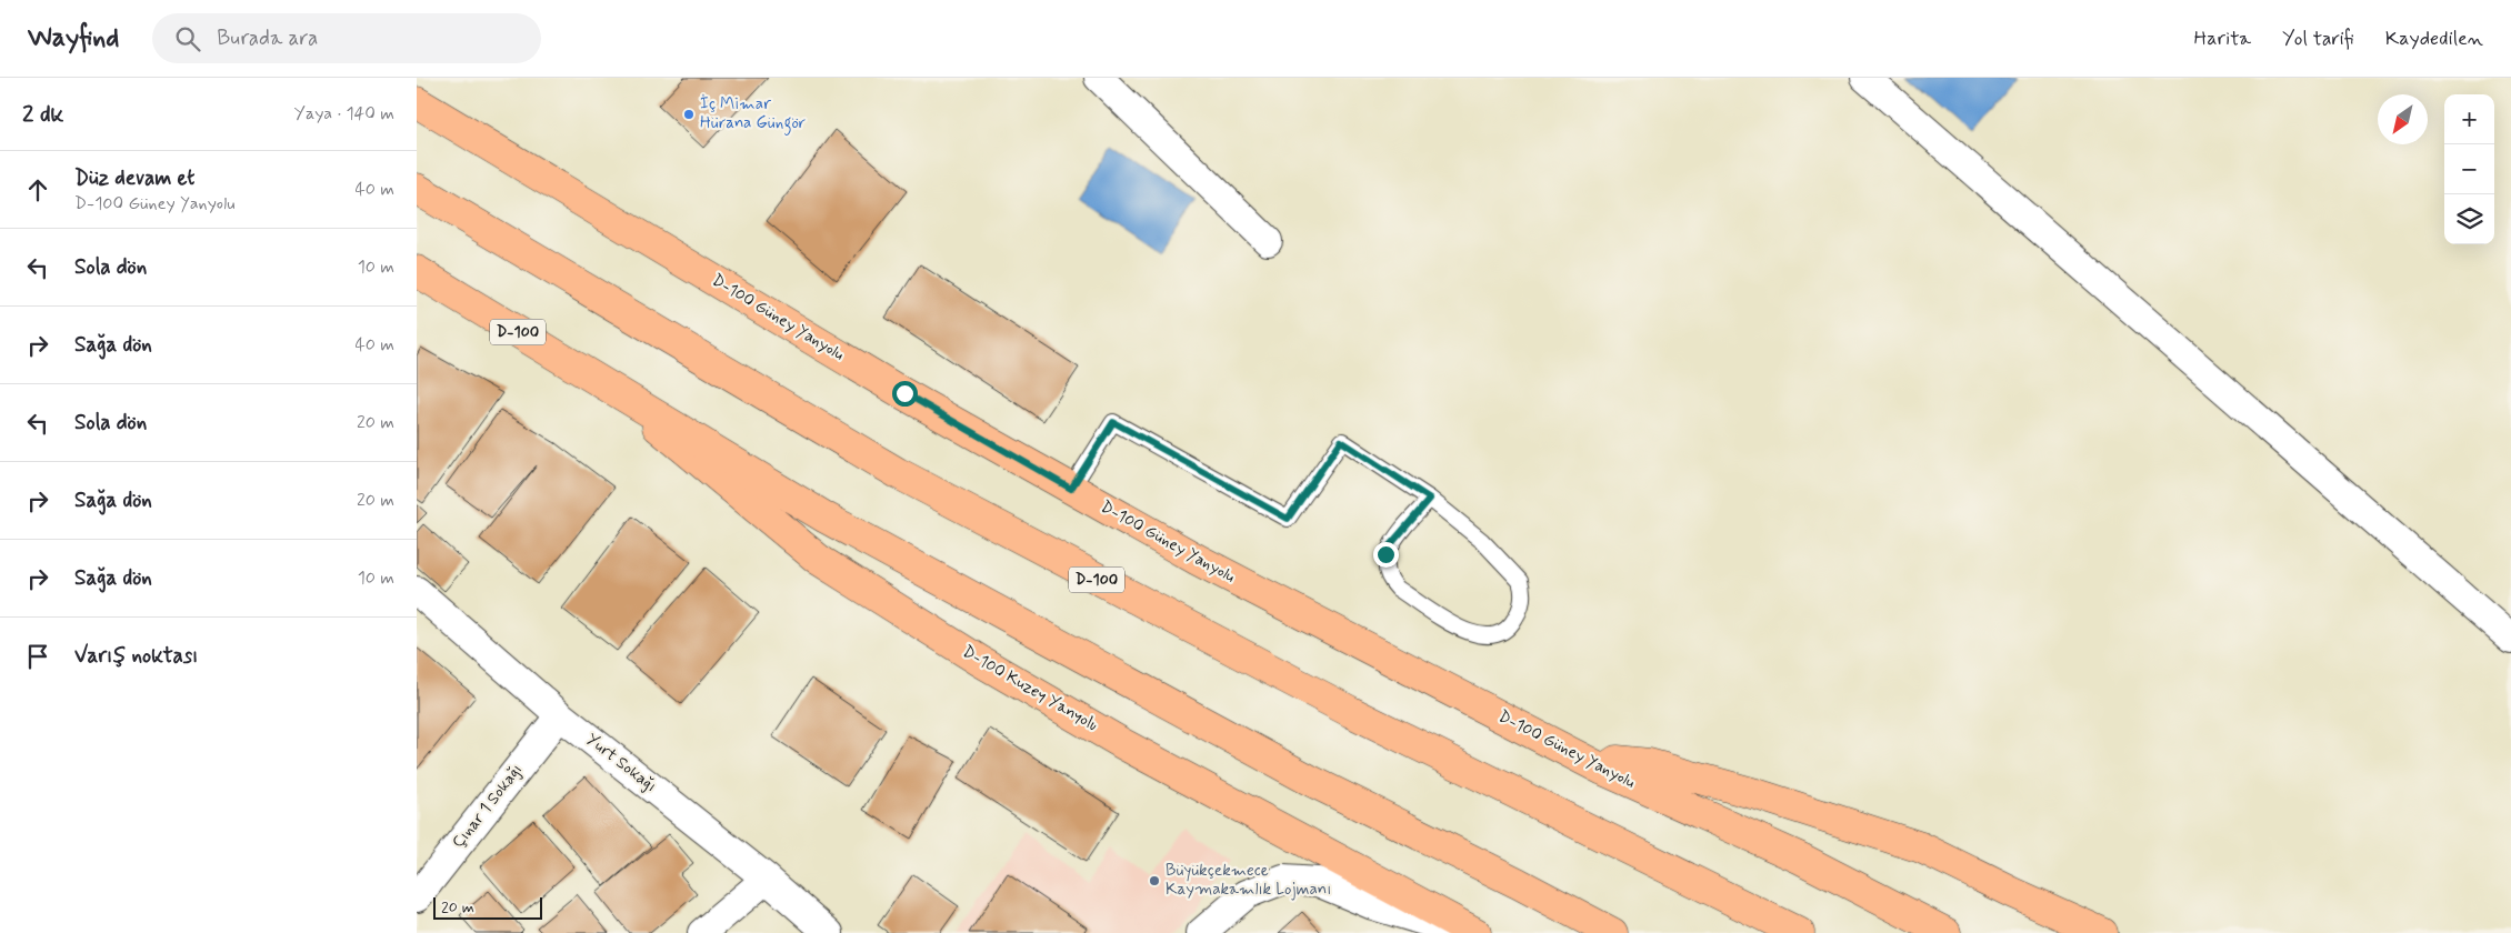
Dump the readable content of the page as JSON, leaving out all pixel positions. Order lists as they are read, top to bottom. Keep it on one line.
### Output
{"streets":{"main road":["D-100 Güney Yanyolu","D-100","D-100 Kuzey Yanyolu"],"street":["Yurt Sokağı","Çınar 1 Sokağı"]},"crossings":[["D-100","D-100 Kuzey Yanyolu"],["Yurt Sokağı","Çınar 1 Sokağı"]],"places":["İç Mimar Hürana Güngör","Büyükçekmece Kaymakamlık Lojmanı"],"scale_bar":"20 m","north":"bottom left","page":{"header":"Wayfind","search":"Burada ara","nav":["Harita","Yol tarifi","Kaydedilen"],"heading":["2 dk","Yaya · 140 m"],"map_buttons":["+","−"],"list":[["Düz devam et","D-100 Güney Yanyolu","40 m"],["Sola dön","10 m"],["Sağa dön","40 m"],["Sola dön","20 m"],["Sağa dön","20 m"],["Sağa dön","10 m"],"Varış noktası"],"scale":"20 m"}}
